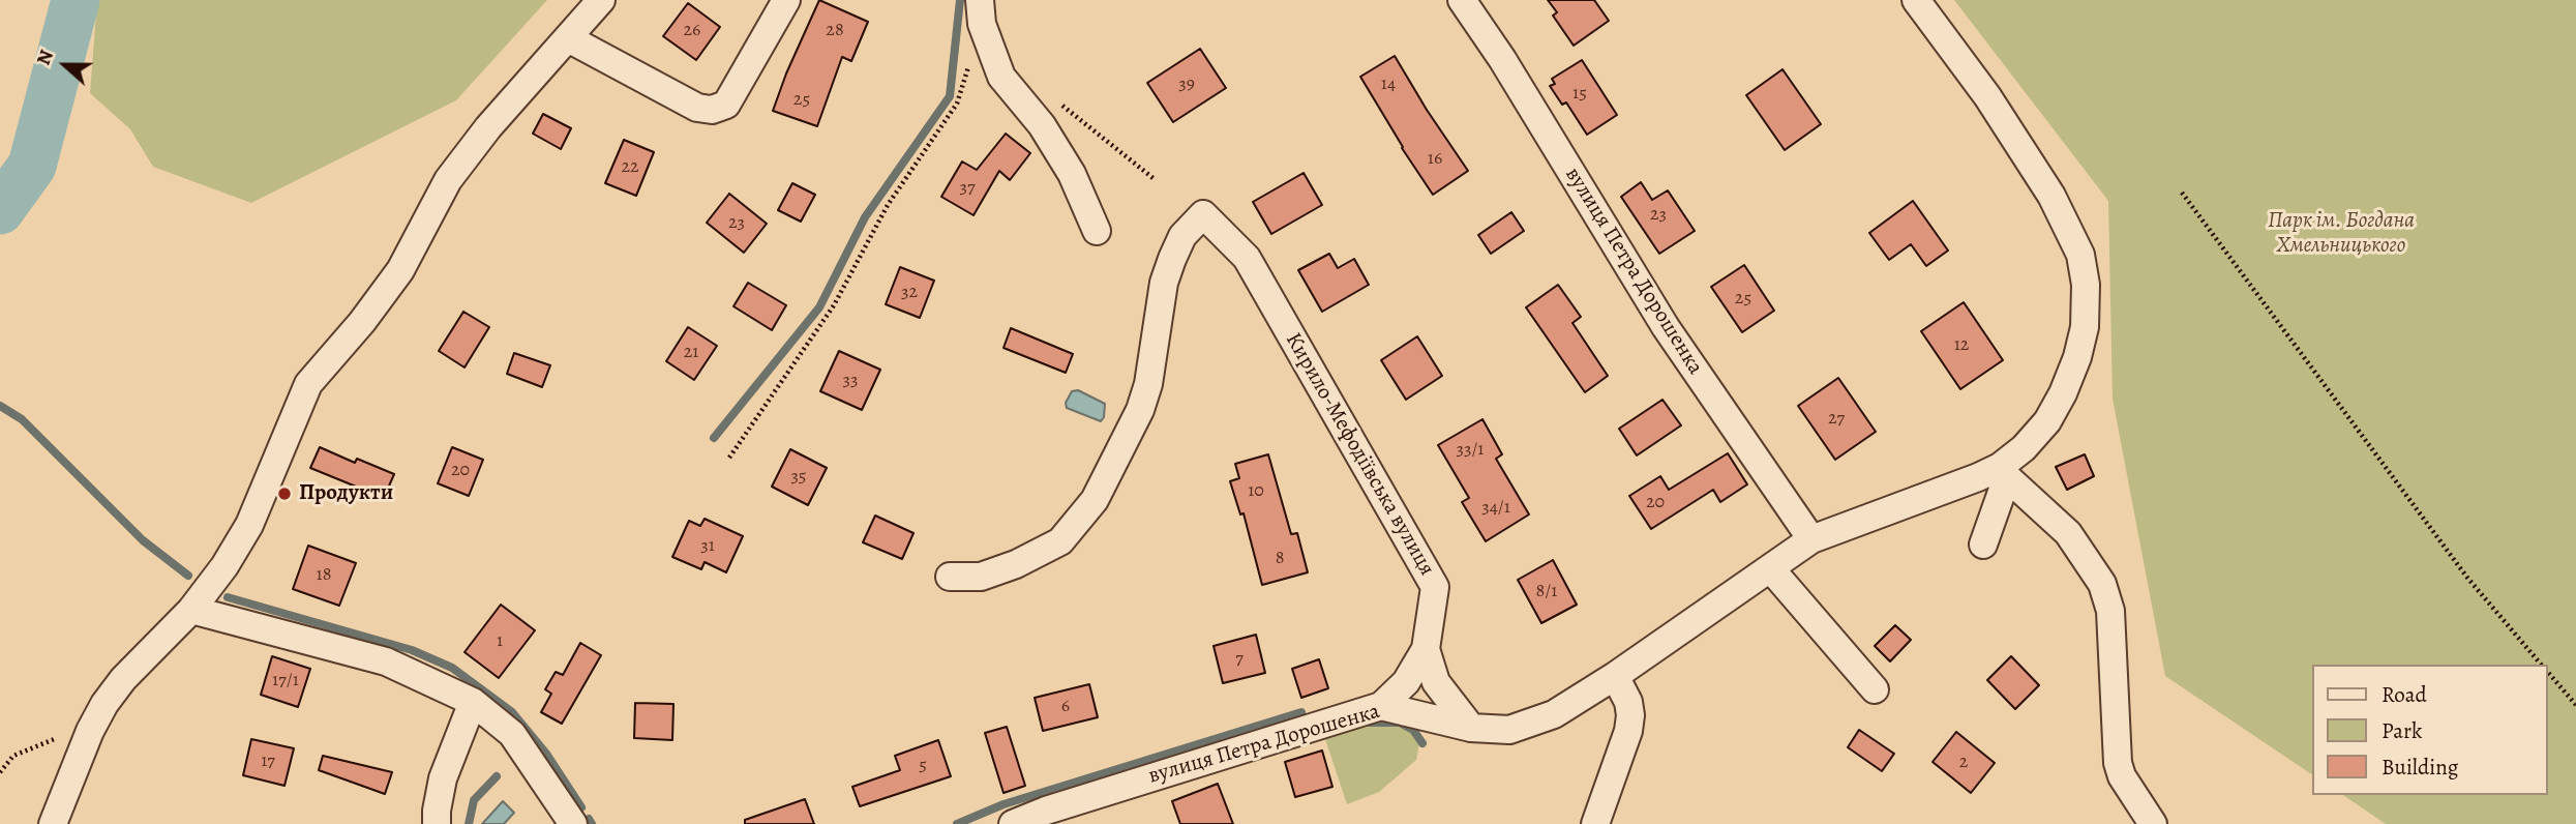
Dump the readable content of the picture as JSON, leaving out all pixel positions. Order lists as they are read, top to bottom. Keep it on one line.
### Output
{"streets":{"street":["вулиця Петра Дорошенка","Кирило-Мефодіївська вулиця"]},"crossings":[["вулиця Петра Дорошенка","Кирило-Мефодіївська вулиця"]],"parks":["Парк ім. Богдана Хмельницького"],"places":["Продукти"],"house_numbers":["26","28","39","14","15","25","16","22","37","23","23","32","25","12","21","33","27","33/1","20","35","10","20","34/1","31","8","18","8/1","1","7","17/1","6","17","2","5"],"legend":["Road","Park","Building"],"north":"left"}
